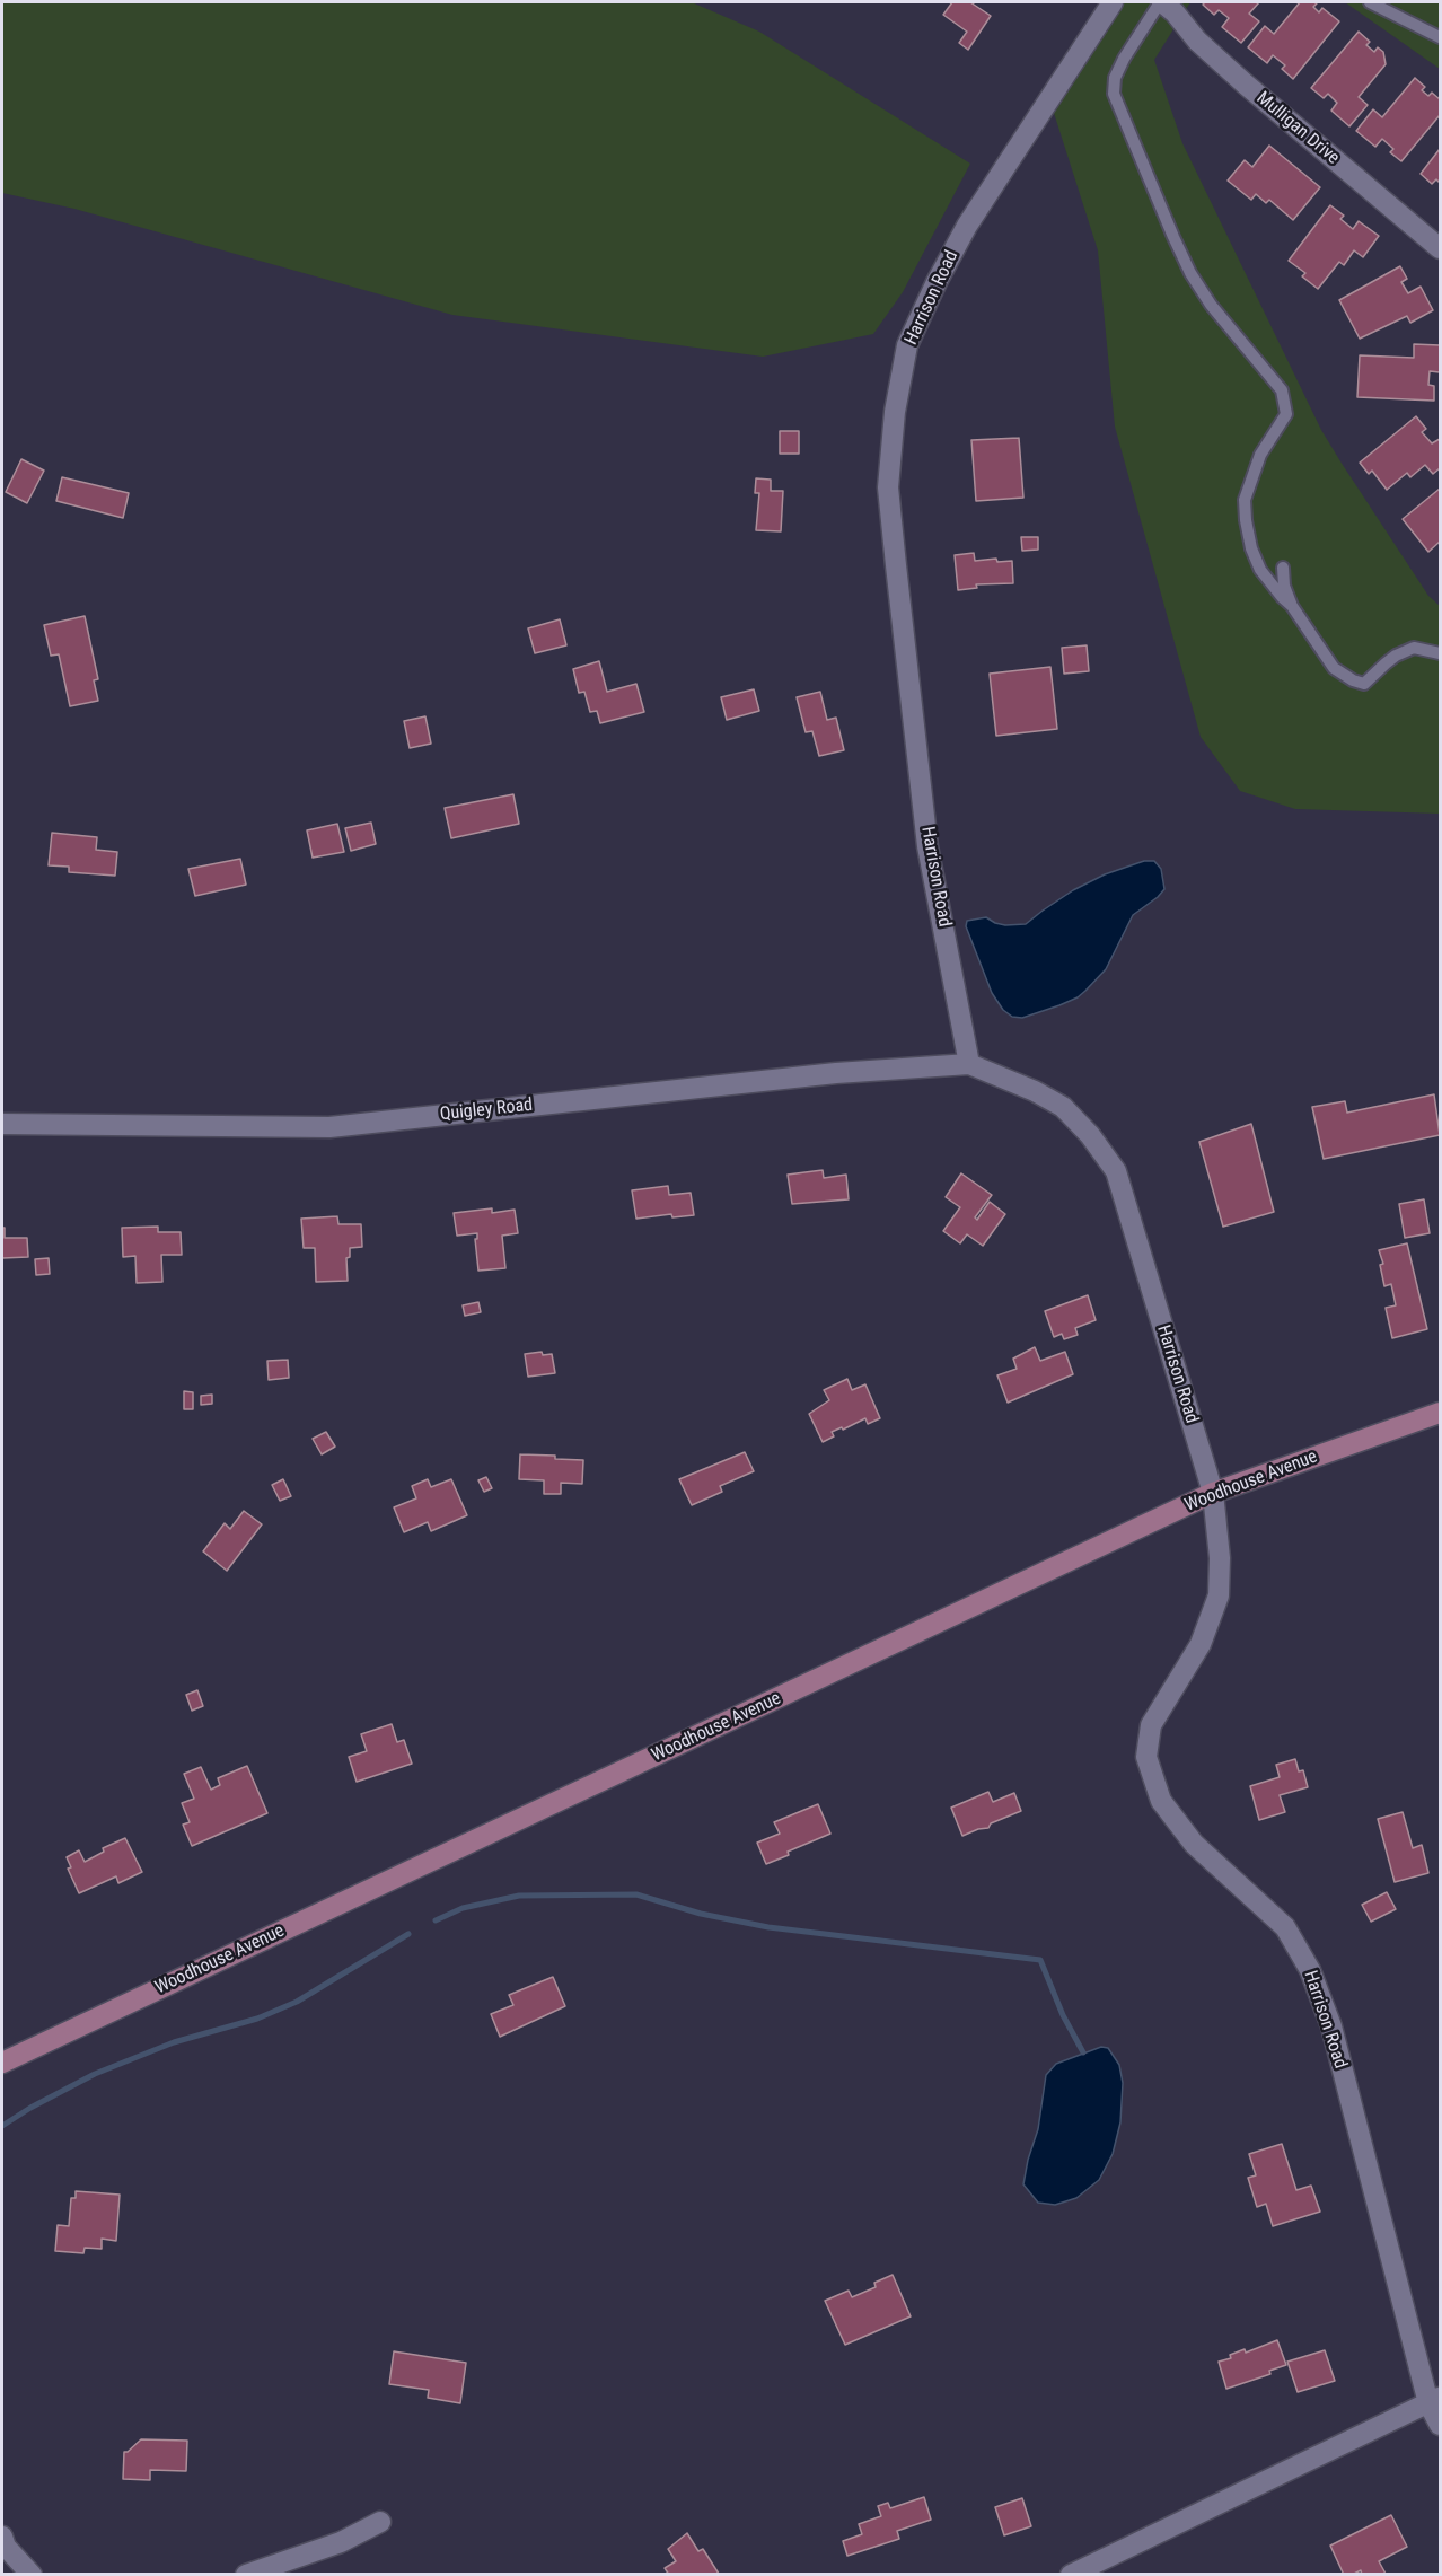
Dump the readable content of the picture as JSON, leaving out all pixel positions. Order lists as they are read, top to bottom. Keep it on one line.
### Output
{"streets":{"main road":["Woodhouse Avenue"],"street":["Mulligan Drive","Harrison Road","Quigley Road"]},"crossings":[["Harrison Road","Quigley Road"],["Harrison Road","Woodhouse Avenue"]]}
